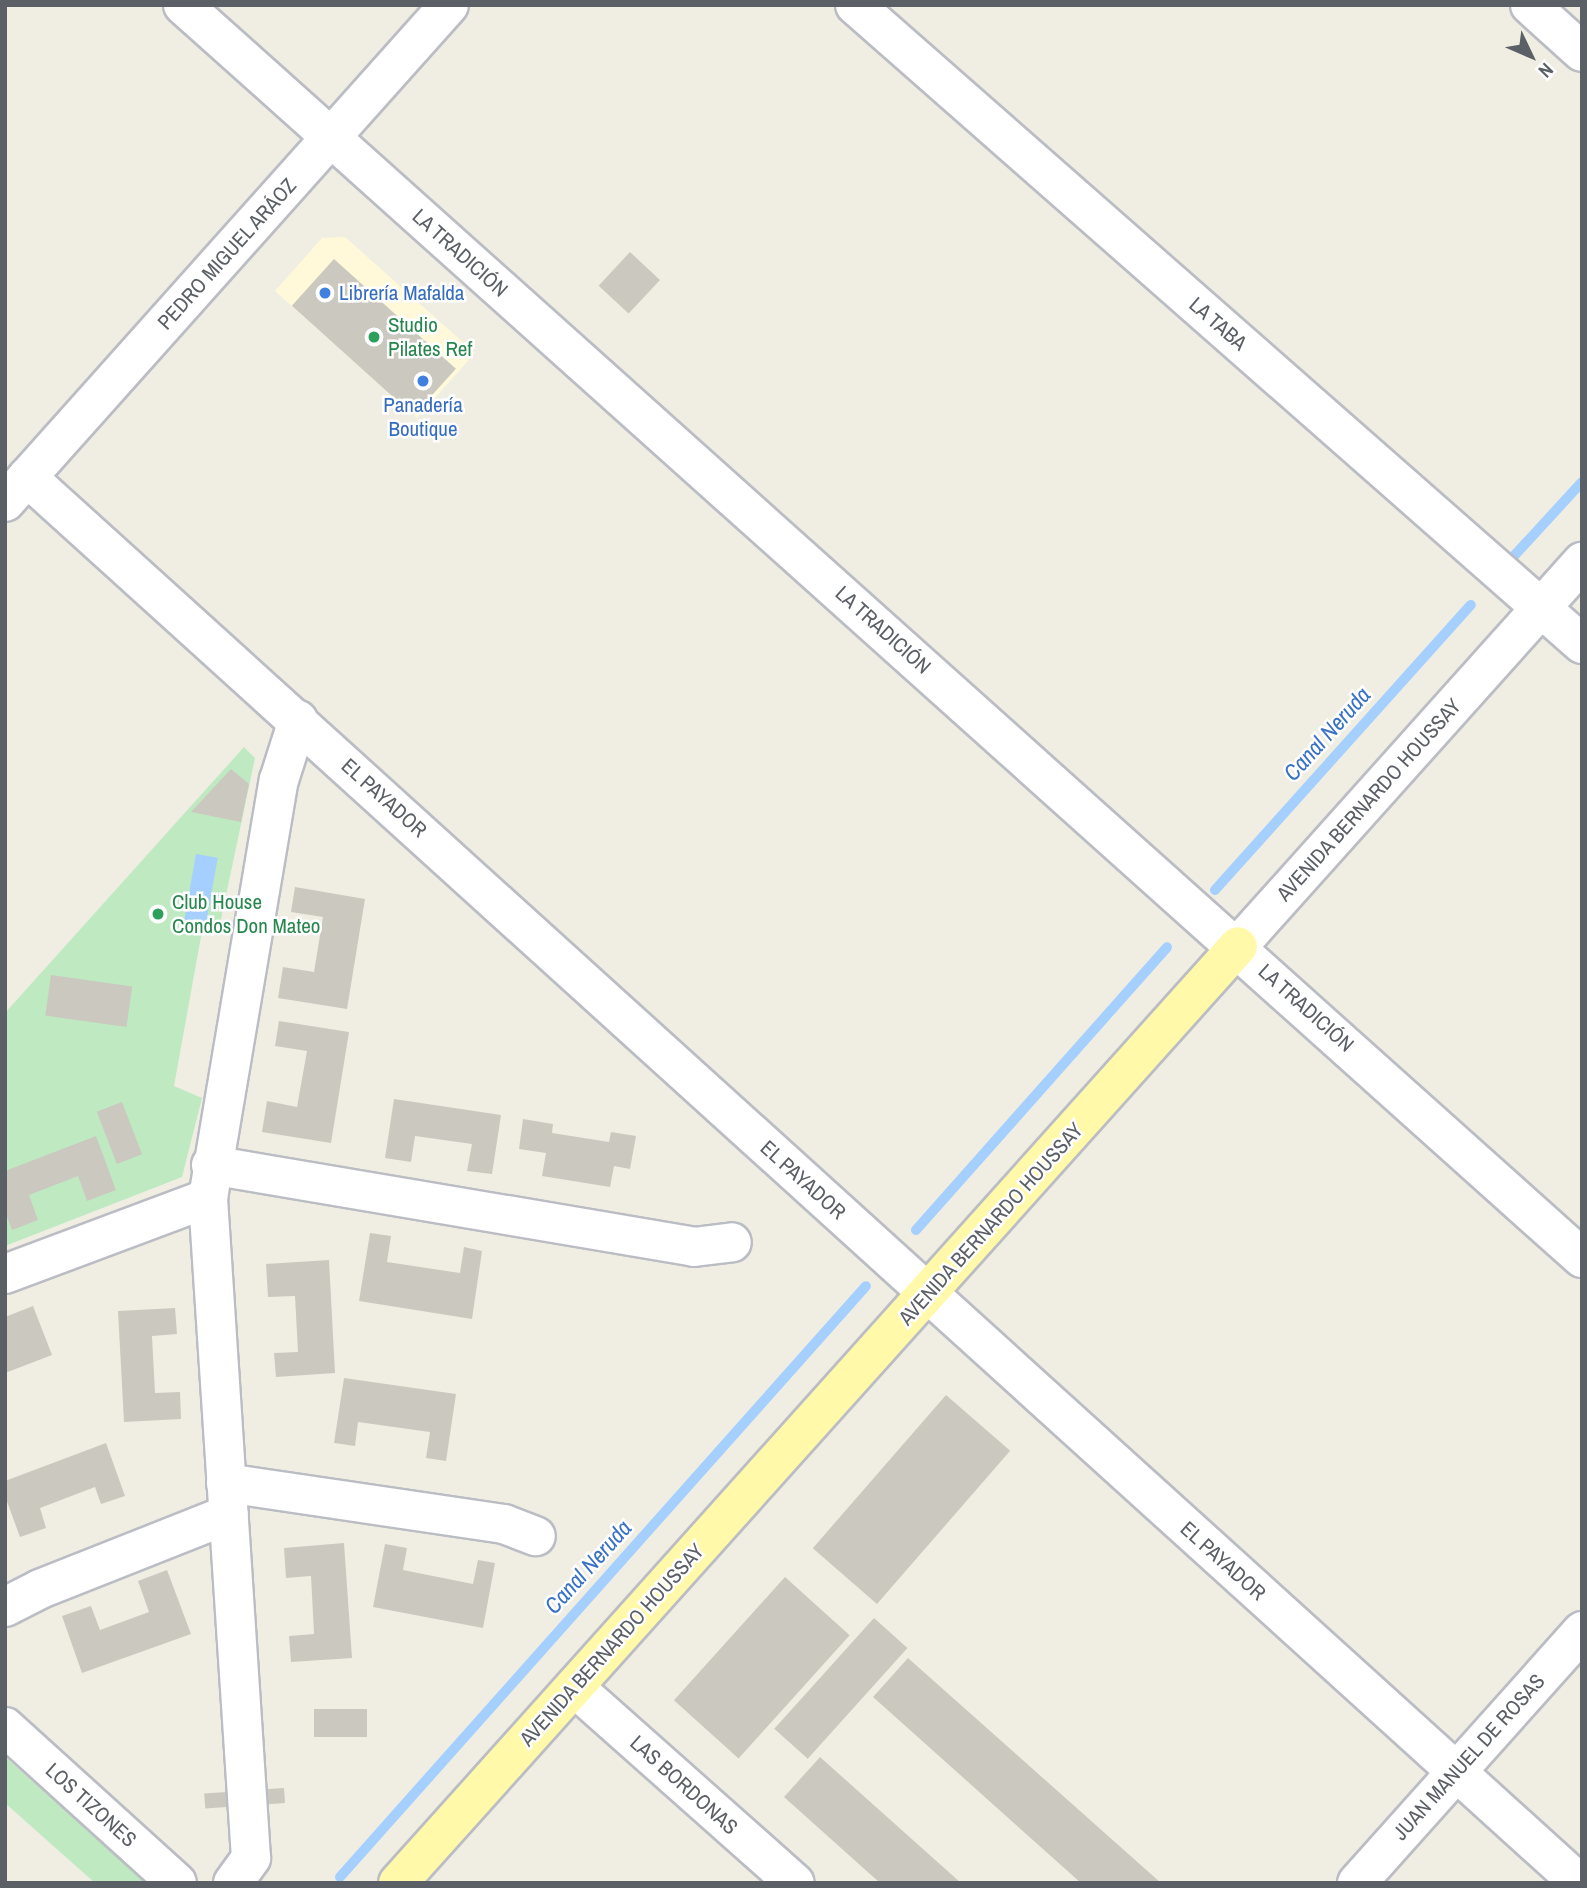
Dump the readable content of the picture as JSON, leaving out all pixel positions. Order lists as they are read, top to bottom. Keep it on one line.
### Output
{"streets":{"main road":["AVENIDA BERNARDO HOUSSAY"],"street":["LA TRADICIÓN","PEDRO MIGUEL ARÁOZ","LA TABA","EL PAYADOR","JUAN MANUEL DE ROSAS","LAS BORDONAS","LOS TIZONES"]},"crossings":[["LA TRADICIÓN","PEDRO MIGUEL ARÁOZ"],["LA TRADICIÓN","AVENIDA BERNARDO HOUSSAY"],["PEDRO MIGUEL ARÁOZ","EL PAYADOR"],["LA TABA","AVENIDA BERNARDO HOUSSAY"],["EL PAYADOR","AVENIDA BERNARDO HOUSSAY"],["EL PAYADOR","JUAN MANUEL DE ROSAS"],["AVENIDA BERNARDO HOUSSAY","LAS BORDONAS"]],"water":["Canal Neruda"],"places":["Librería Mafalda","Studio Pilates Ref","Panadería Boutique","Club House Condos Don Mateo"],"north":"bottom right"}
